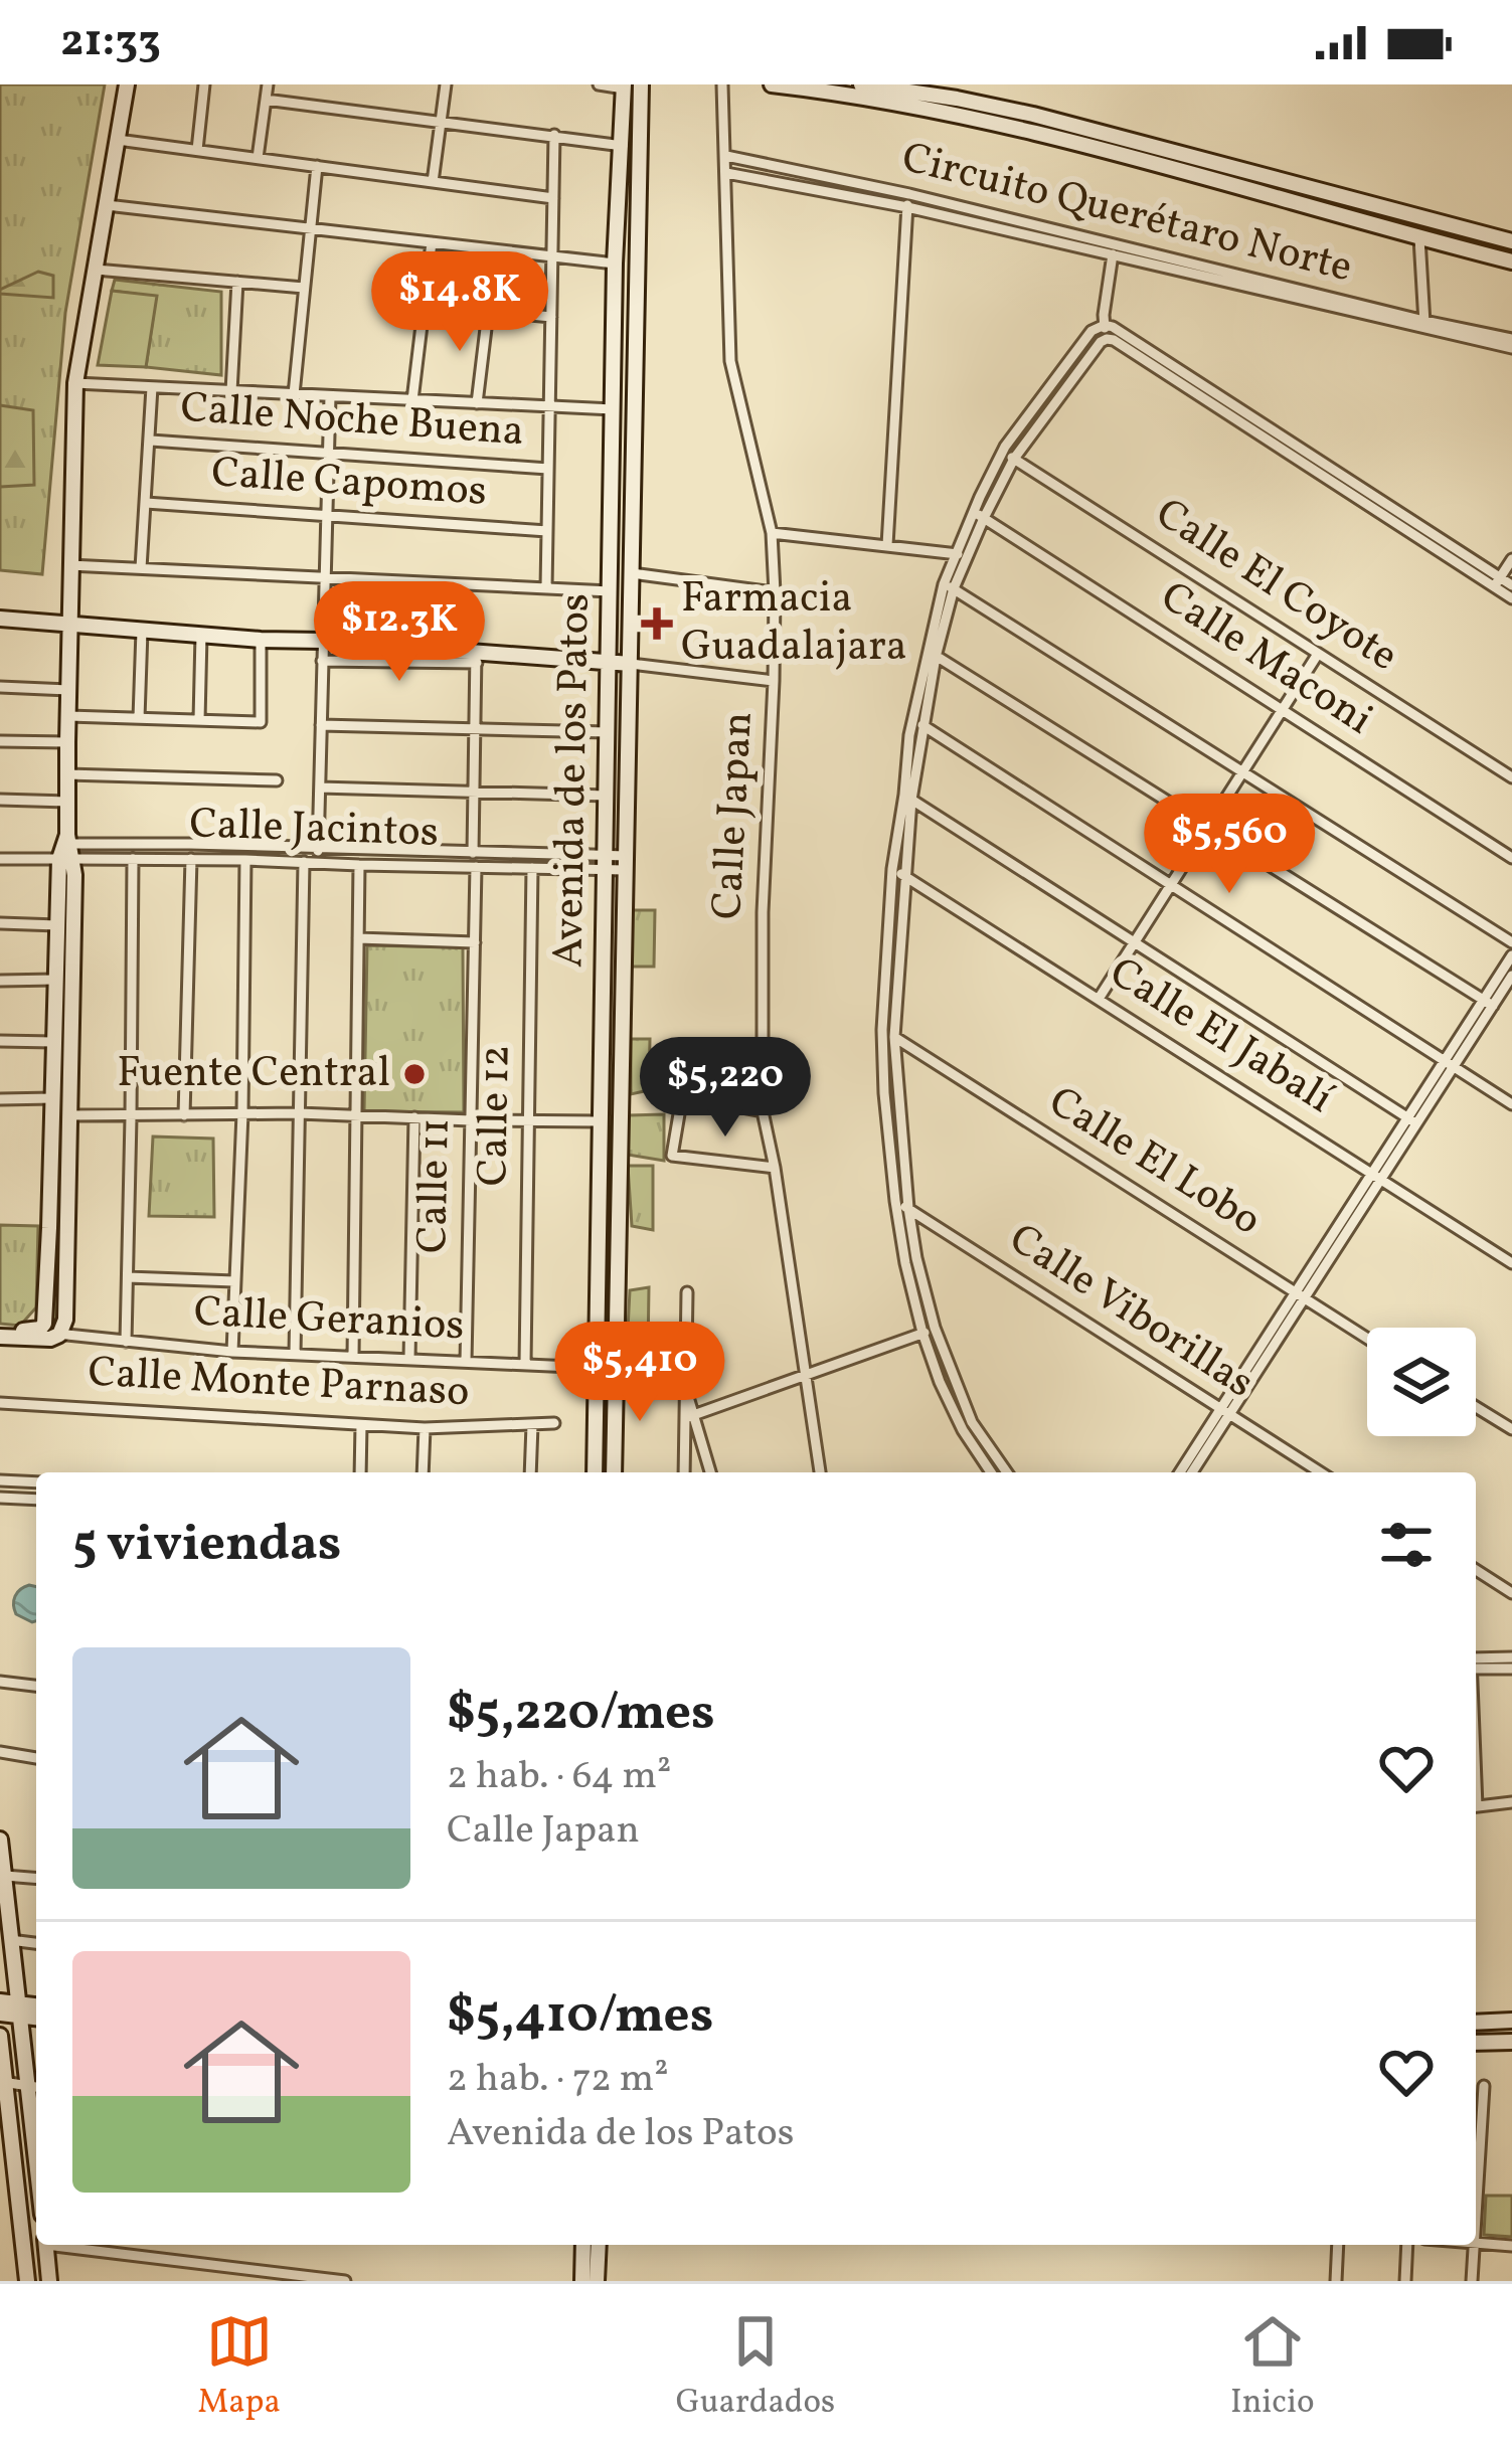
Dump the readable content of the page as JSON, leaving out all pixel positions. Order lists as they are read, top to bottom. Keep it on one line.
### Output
{"streets":{"street":["Circuito Querétaro Norte","Calle Noche Buena","Calle Capomos","Calle El Coyote","Calle Maconi","Avenida de los Patos","Calle Japan","Calle Jacintos","Calle El Jabalí","Calle 12","Calle El Lobo","Calle 11","Calle Viborillas","Calle Geranios","Calle Monte Parnaso"]},"crossings":[["Circuito Querétaro Norte","Calle Japan"],["Avenida de los Patos","Calle Jacintos"],["Avenida de los Patos","Calle Geranios"],["Calle Jacintos","Calle 12"],["Calle Jacintos","Calle 11"],["Calle 12","Calle Geranios"],["Calle 11","Calle Geranios"]],"places":{"health":["Farmacia Guadalajara"],"other":["Fuente Central"]},"page":{"status":"21:33","price":["$14.8K","$12.3K","$5,560","$5,220","$5,410"],"heading":"5 viviendas","list":[{"name":"$5,220/mes","note":"2 hab. · 64 m² · Calle Japan"},{"name":"$5,410/mes","note":"2 hab. · 72 m² · Avenida de los Patos"}],"tabs":["Mapa","Guardados","Inicio"]}}
